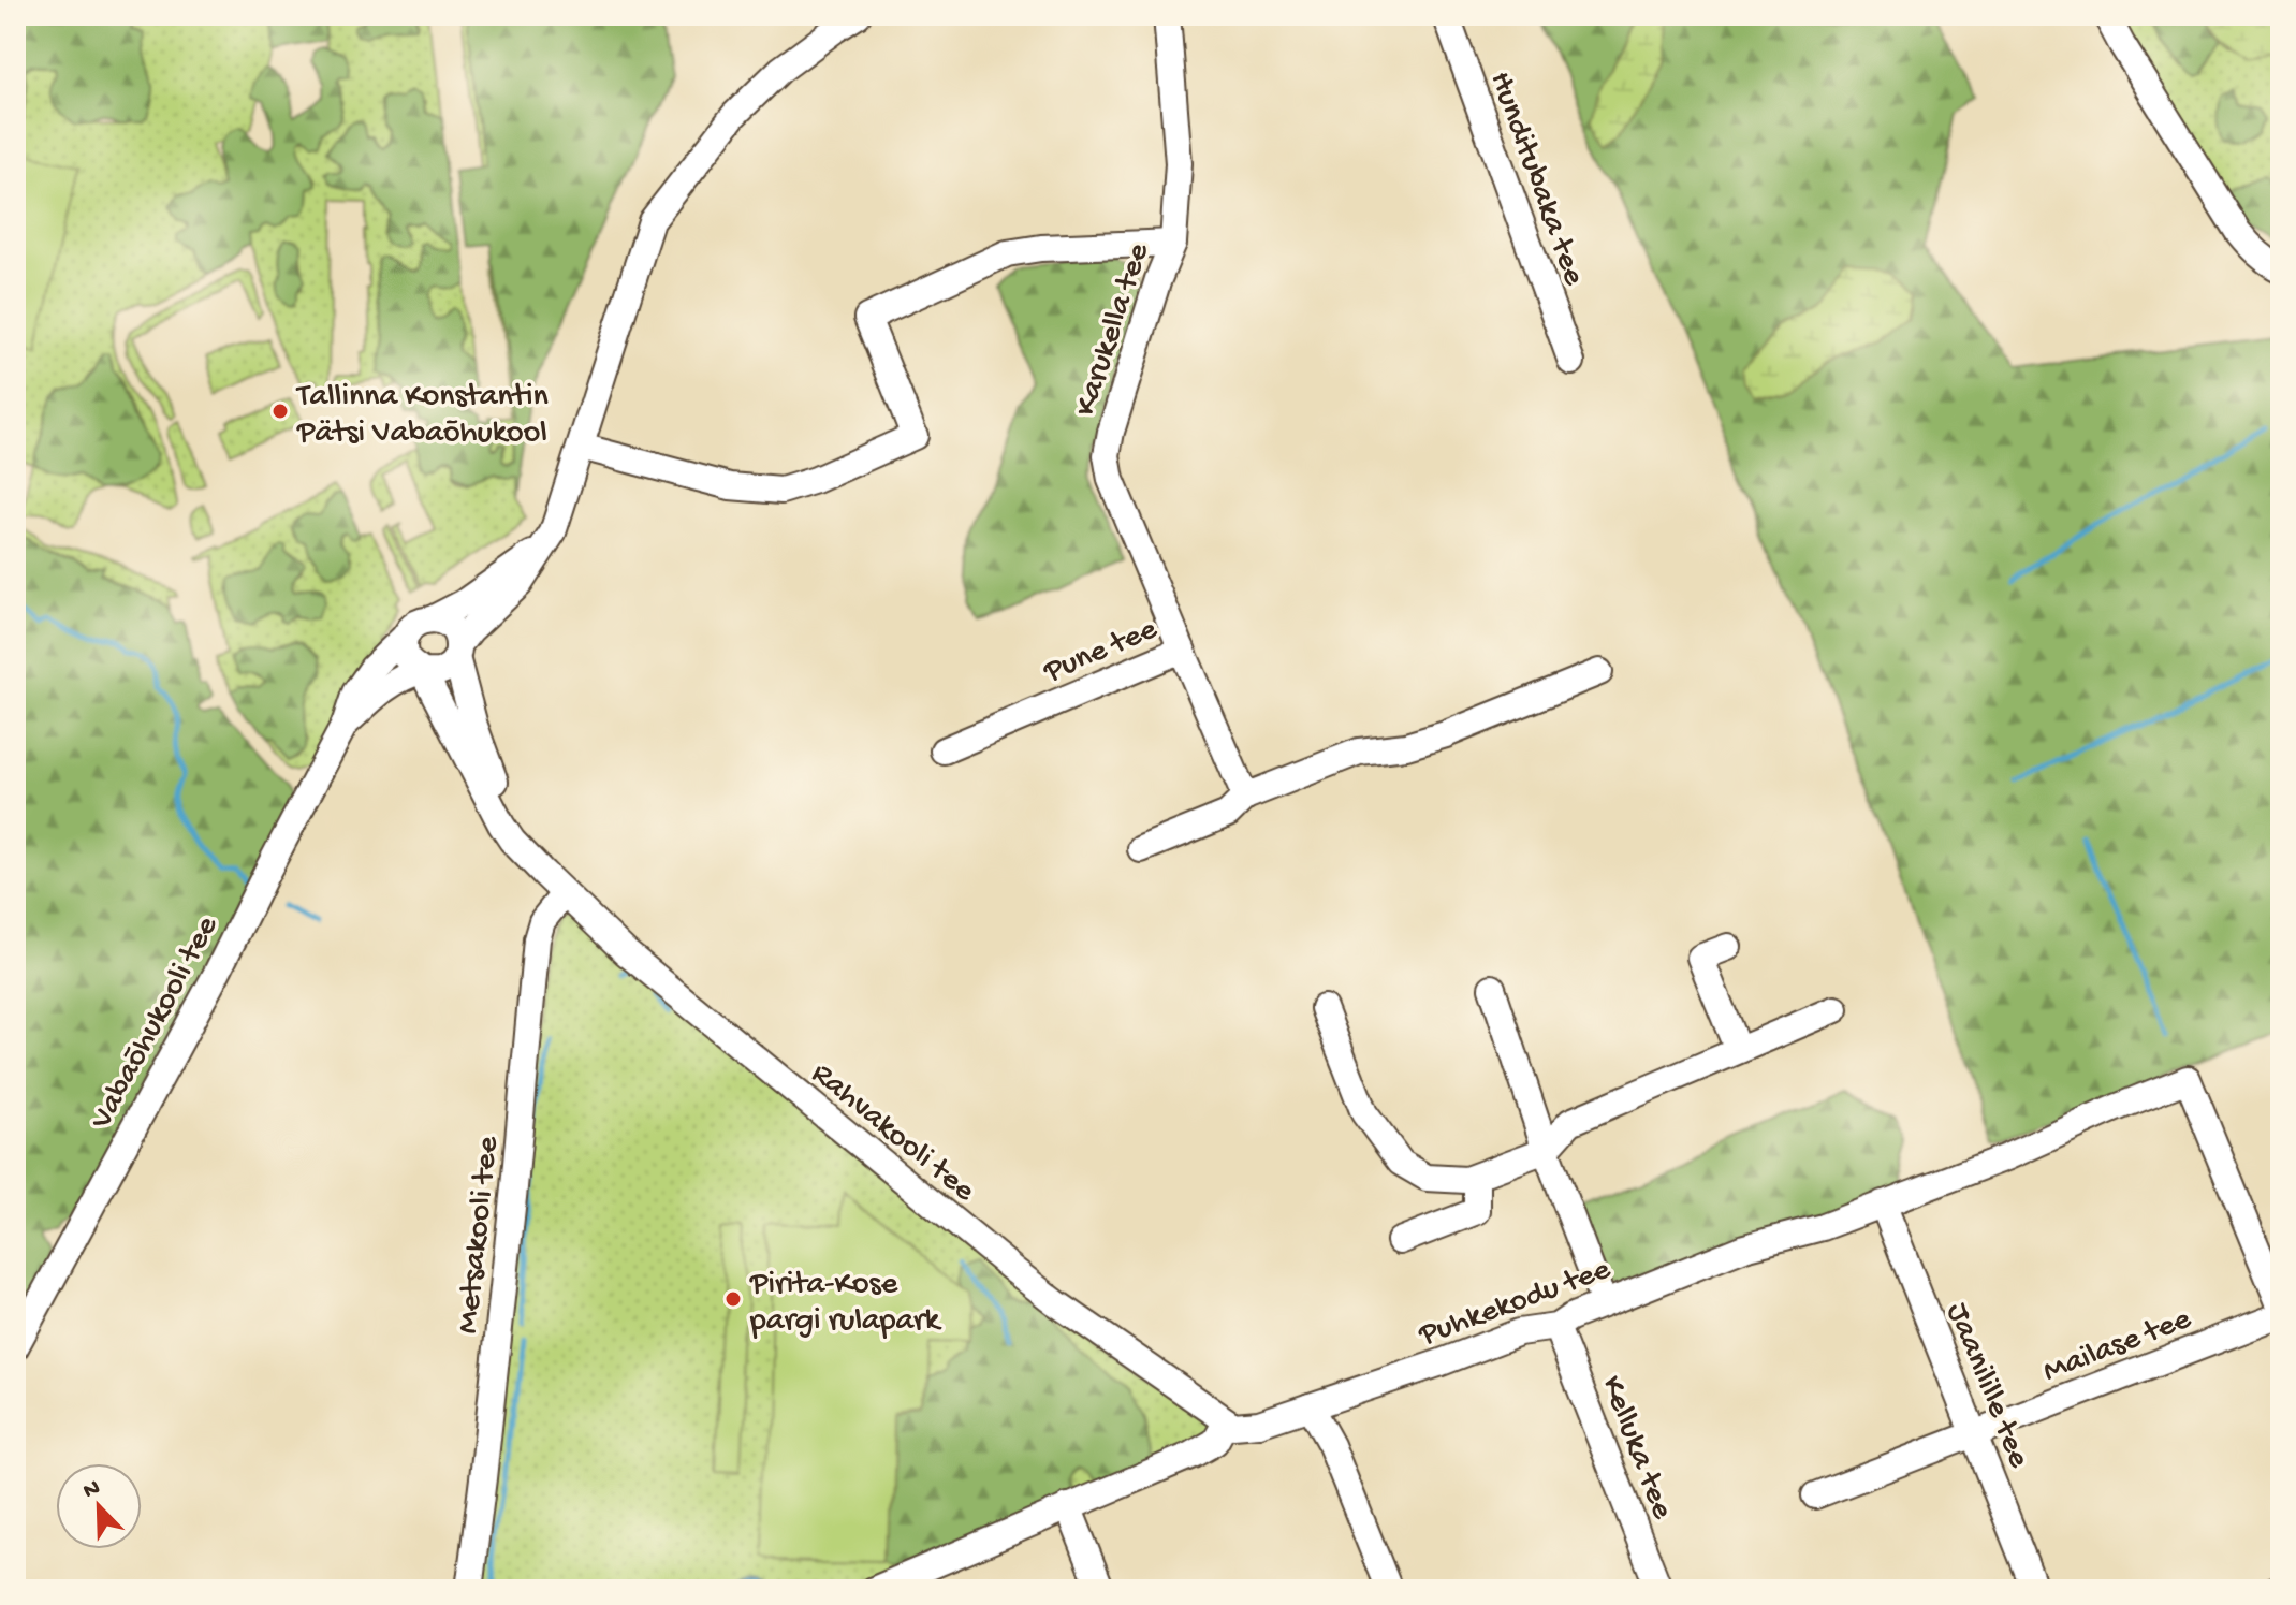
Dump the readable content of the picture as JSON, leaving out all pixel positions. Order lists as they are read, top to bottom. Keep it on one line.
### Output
{"streets":{"street":["Hunditubaka tee","Karukella tee","Pune tee","Vabaõhukooli tee","Rahvakooli tee","Metsakooli tee","Puhkekodu tee","Mailase tee","Jaanilille tee","Kelluka tee"]},"crossings":[["Karukella tee","Pune tee"],["Vabaõhukooli tee","Rahvakooli tee"],["Rahvakooli tee","Metsakooli tee"],["Rahvakooli tee","Puhkekodu tee"],["Puhkekodu tee","Jaanilille tee"],["Puhkekodu tee","Kelluka tee"],["Mailase tee","Jaanilille tee"]],"places":["Tallinna Konstantin Pätsi Vabaõhukool","Pirita-Kose pargi rulapark"],"north":"top left"}
